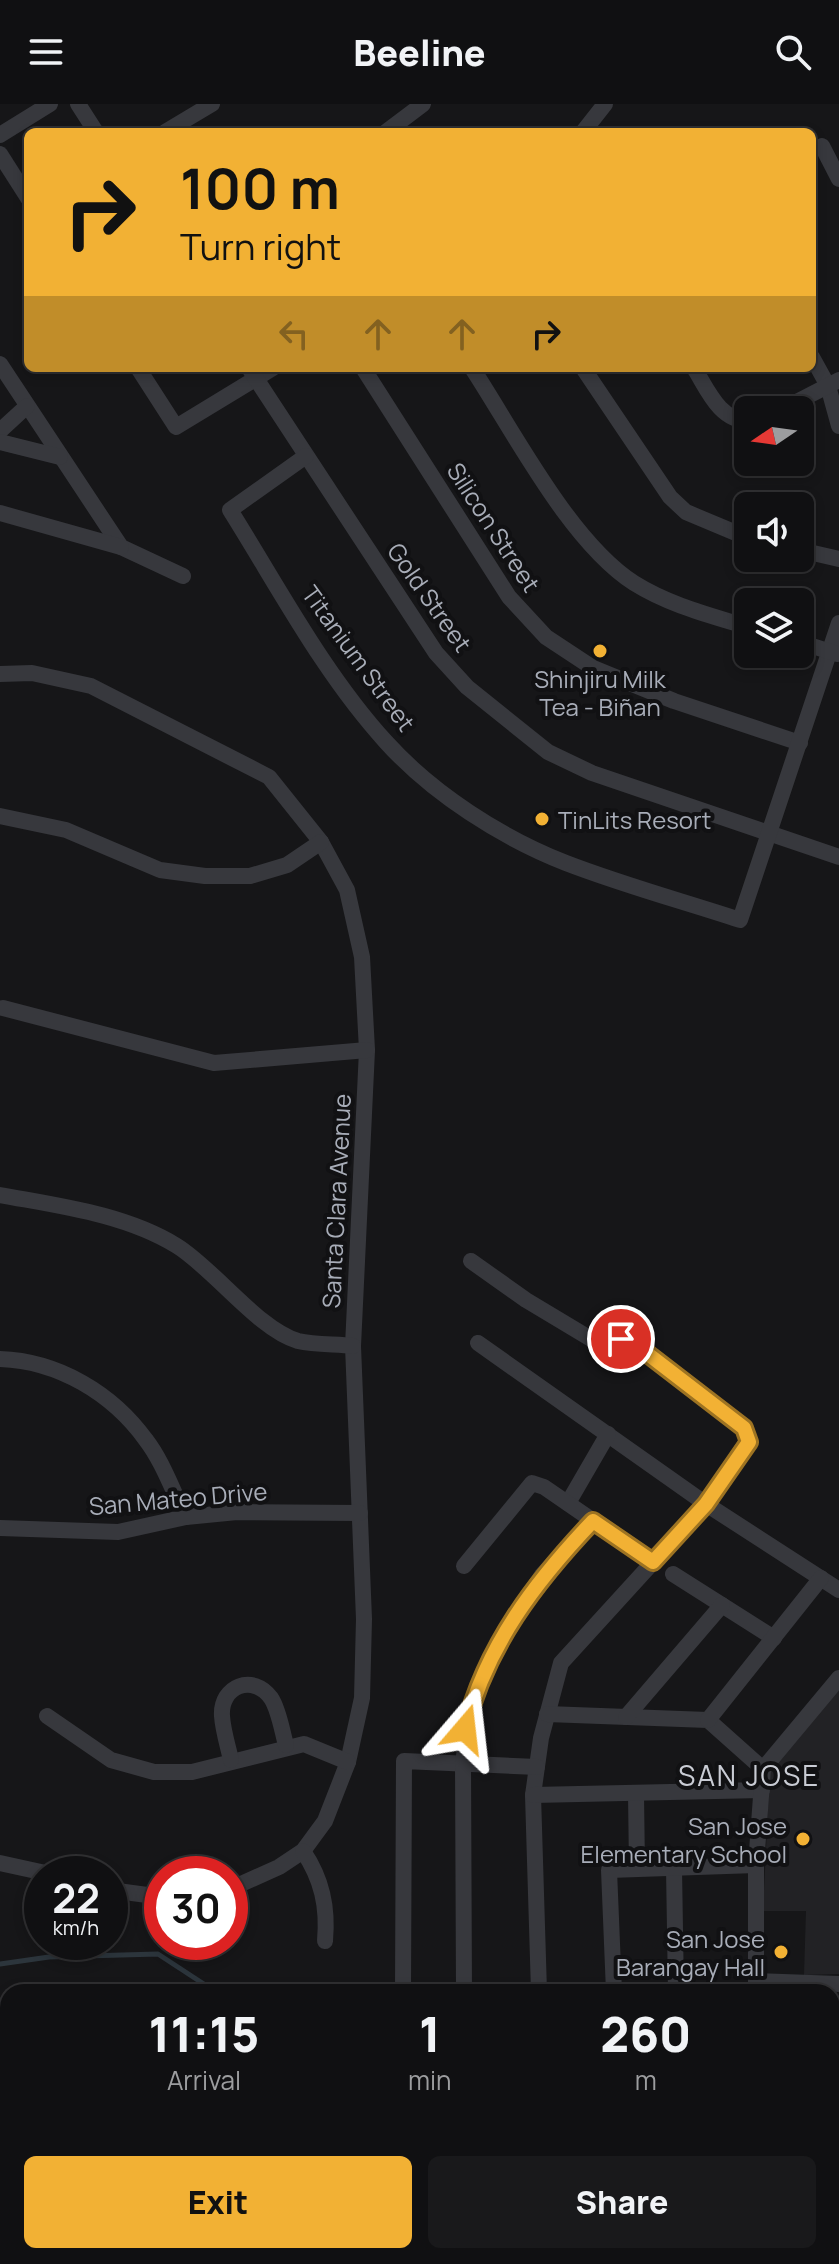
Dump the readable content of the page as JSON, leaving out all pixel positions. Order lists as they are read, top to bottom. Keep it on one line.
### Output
{"streets":{"street":["Silicon Street","Gold Street","Titanium Street","Santa Clara Avenue","San Mateo Drive"]},"crossings":[["Gold Street","Titanium Street"],["Santa Clara Avenue","San Mateo Drive"]],"districts":["SAN JOSE"],"places":["Shinjiru Milk Tea - Biñan","TinLits Resort","San Jose Elementary School","San Jose Barangay Hall"],"north":"left","page":{"header":"Beeline","turn":["100 m","Turn right"],"speed":"22 km/h","limit":"30","eta":["11:15","Arrival","1","min","260","m"],"buttons":["Exit","Share"]}}
